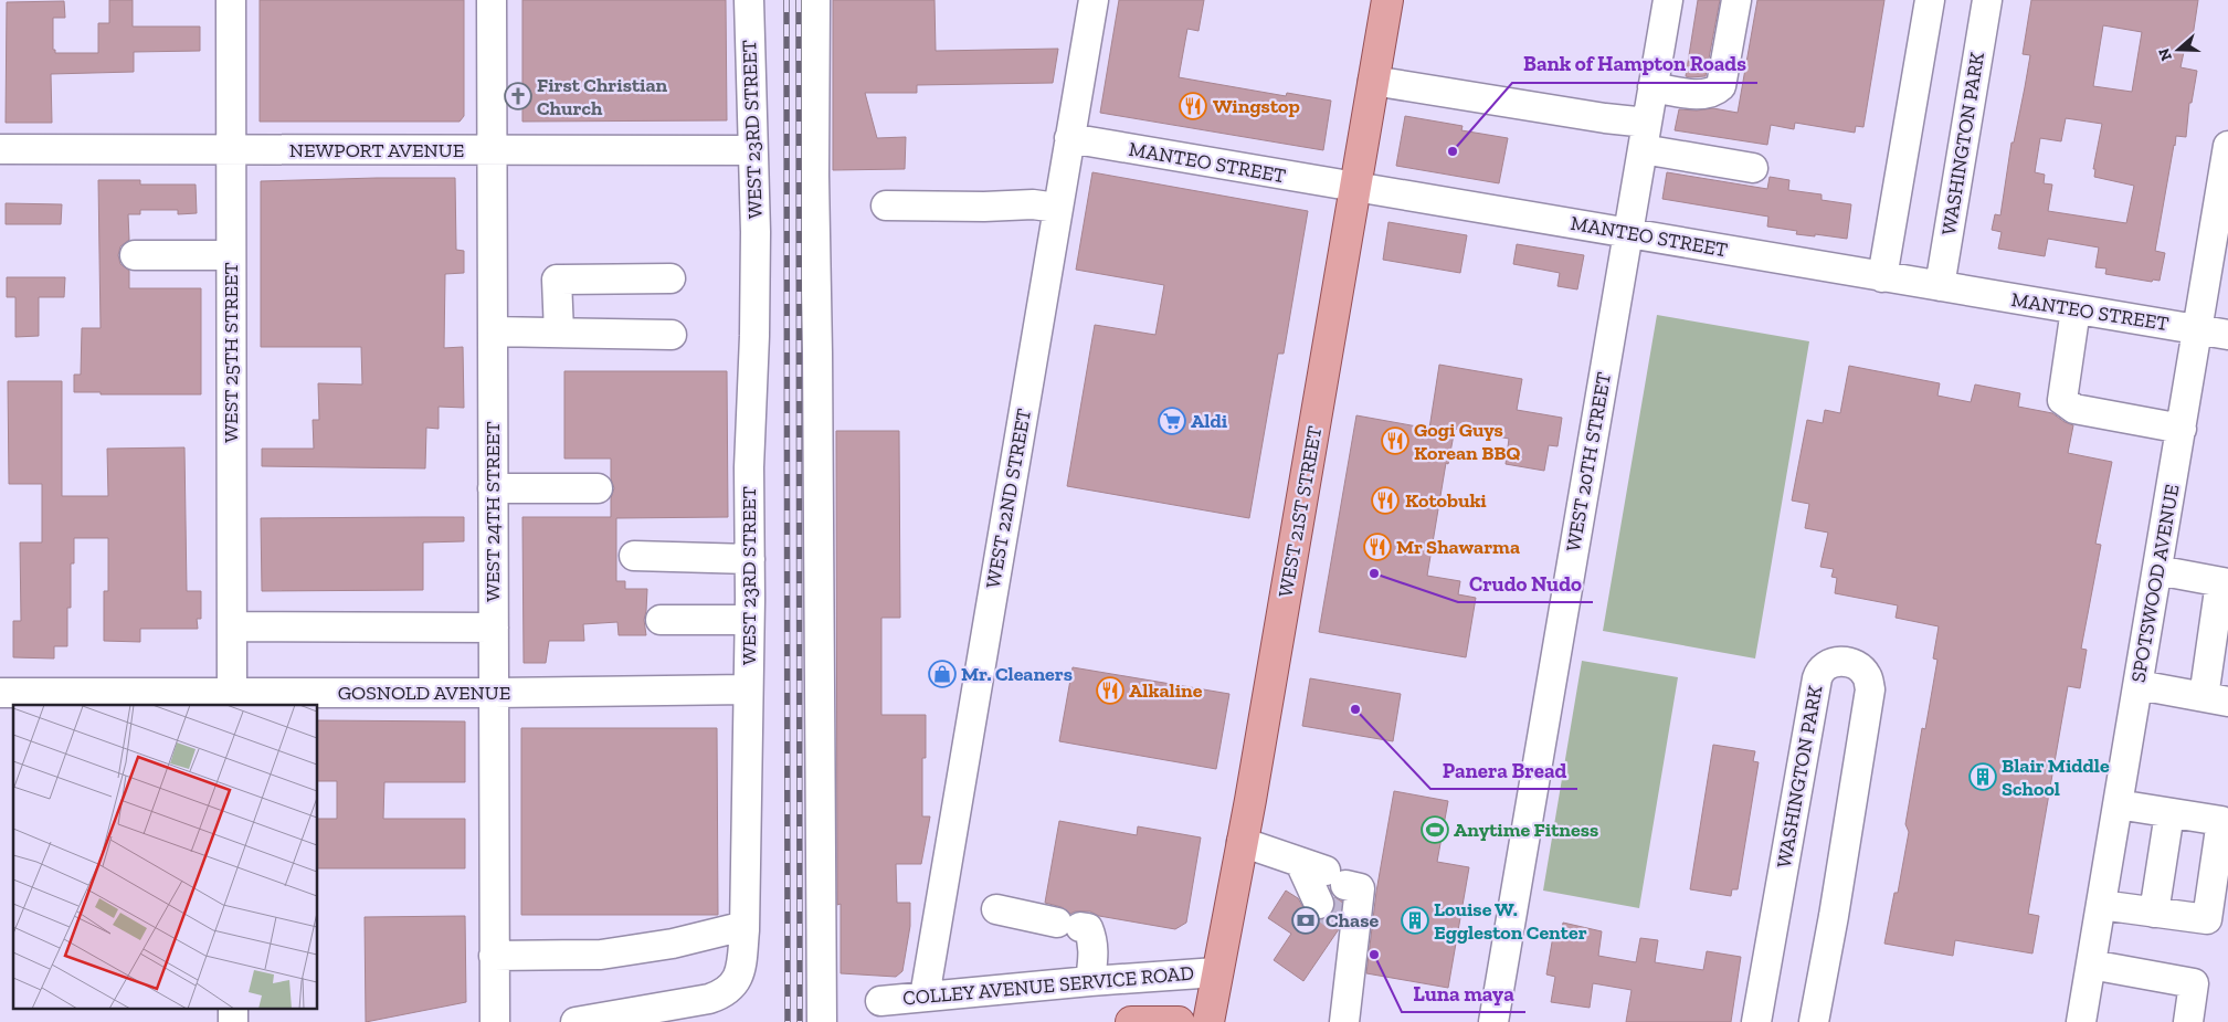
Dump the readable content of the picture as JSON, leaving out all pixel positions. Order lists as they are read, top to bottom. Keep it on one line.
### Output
{"streets":{"main road":["WEST 21ST STREET"],"street":["WEST 23RD STREET","WASHINGTON PARK","NEWPORT AVENUE","MANTEO STREET","WEST 25TH STREET","WEST 20TH STREET","WEST 22ND STREET","WEST 24TH STREET","SPOTSWOOD AVENUE","GOSNOLD AVENUE","COLLEY AVENUE SERVICE ROAD"]},"crossings":[["WEST 23RD STREET","NEWPORT AVENUE"],["WEST 23RD STREET","GOSNOLD AVENUE"],["WASHINGTON PARK","MANTEO STREET"],["NEWPORT AVENUE","WEST 25TH STREET"],["NEWPORT AVENUE","WEST 24TH STREET"],["MANTEO STREET","WEST 20TH STREET"],["MANTEO STREET","WEST 22ND STREET"],["MANTEO STREET","WEST 21ST STREET"],["MANTEO STREET","SPOTSWOOD AVENUE"],["WEST 25TH STREET","GOSNOLD AVENUE"],["WEST 22ND STREET","COLLEY AVENUE SERVICE ROAD"],["WEST 24TH STREET","GOSNOLD AVENUE"],["WEST 21ST STREET","COLLEY AVENUE SERVICE ROAD"]],"places":{"church":["First Christian Church"],"restaurant":["Wingstop","Gogi Guys Korean BBQ","Kotobuki","Mr Shawarma","Alkaline"],"other":["Bank of Hampton Roads","Crudo Nudo","Panera Bread","Luna maya"],"supermarket":["Aldi"],"shop":["Mr. Cleaners"],"building":["Blair Middle School","Louise W. Eggleston Center"],"sports":["Anytime Fitness"],"bank":["Chase"]},"north":"left"}
